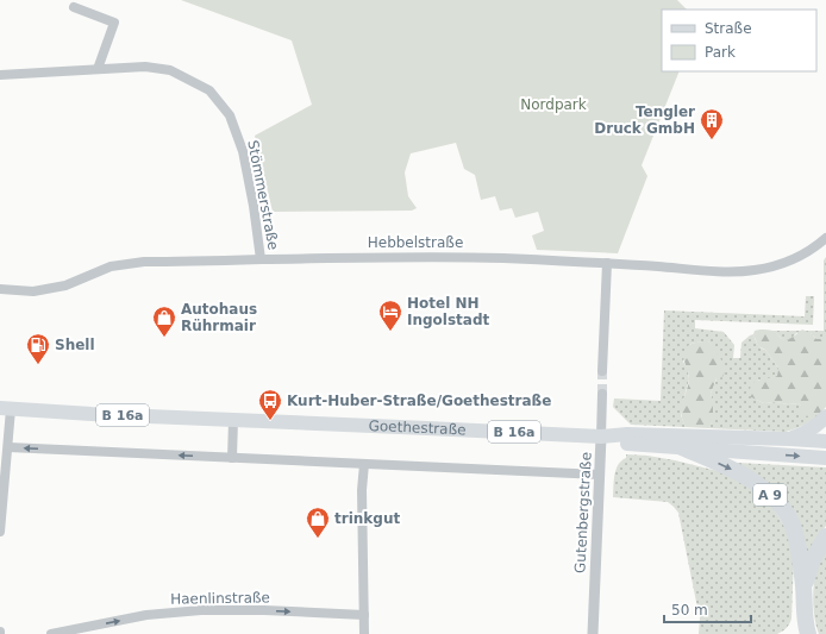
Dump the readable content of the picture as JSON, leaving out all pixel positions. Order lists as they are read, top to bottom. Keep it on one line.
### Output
{"streets":{"highway":["A 9"],"main road":["B 16a","Goethestraße"],"street":["Stömmerstraße","Hebbelstraße","Gutenbergstraße","Haenlinstraße"]},"crossings":[["Stömmerstraße","Hebbelstraße"],["B 16a","Goethestraße"],["B 16a","A 9"],["B 16a","Gutenbergstraße"],["Goethestraße","Gutenbergstraße"]],"one_way":["Haenlinstraße"],"parks":["Nordpark"],"places":{"building":["Tengler Druck GmbH"],"hotel":["Hotel NH Ingolstadt"],"shop":["Autohaus Rührmair","trinkgut"],"fuel station":["Shell"],"bus stop":["Kurt-Huber-Straße/Goethestraße"]},"legend":["Straße","Park"],"scale_bar":"50 m"}
